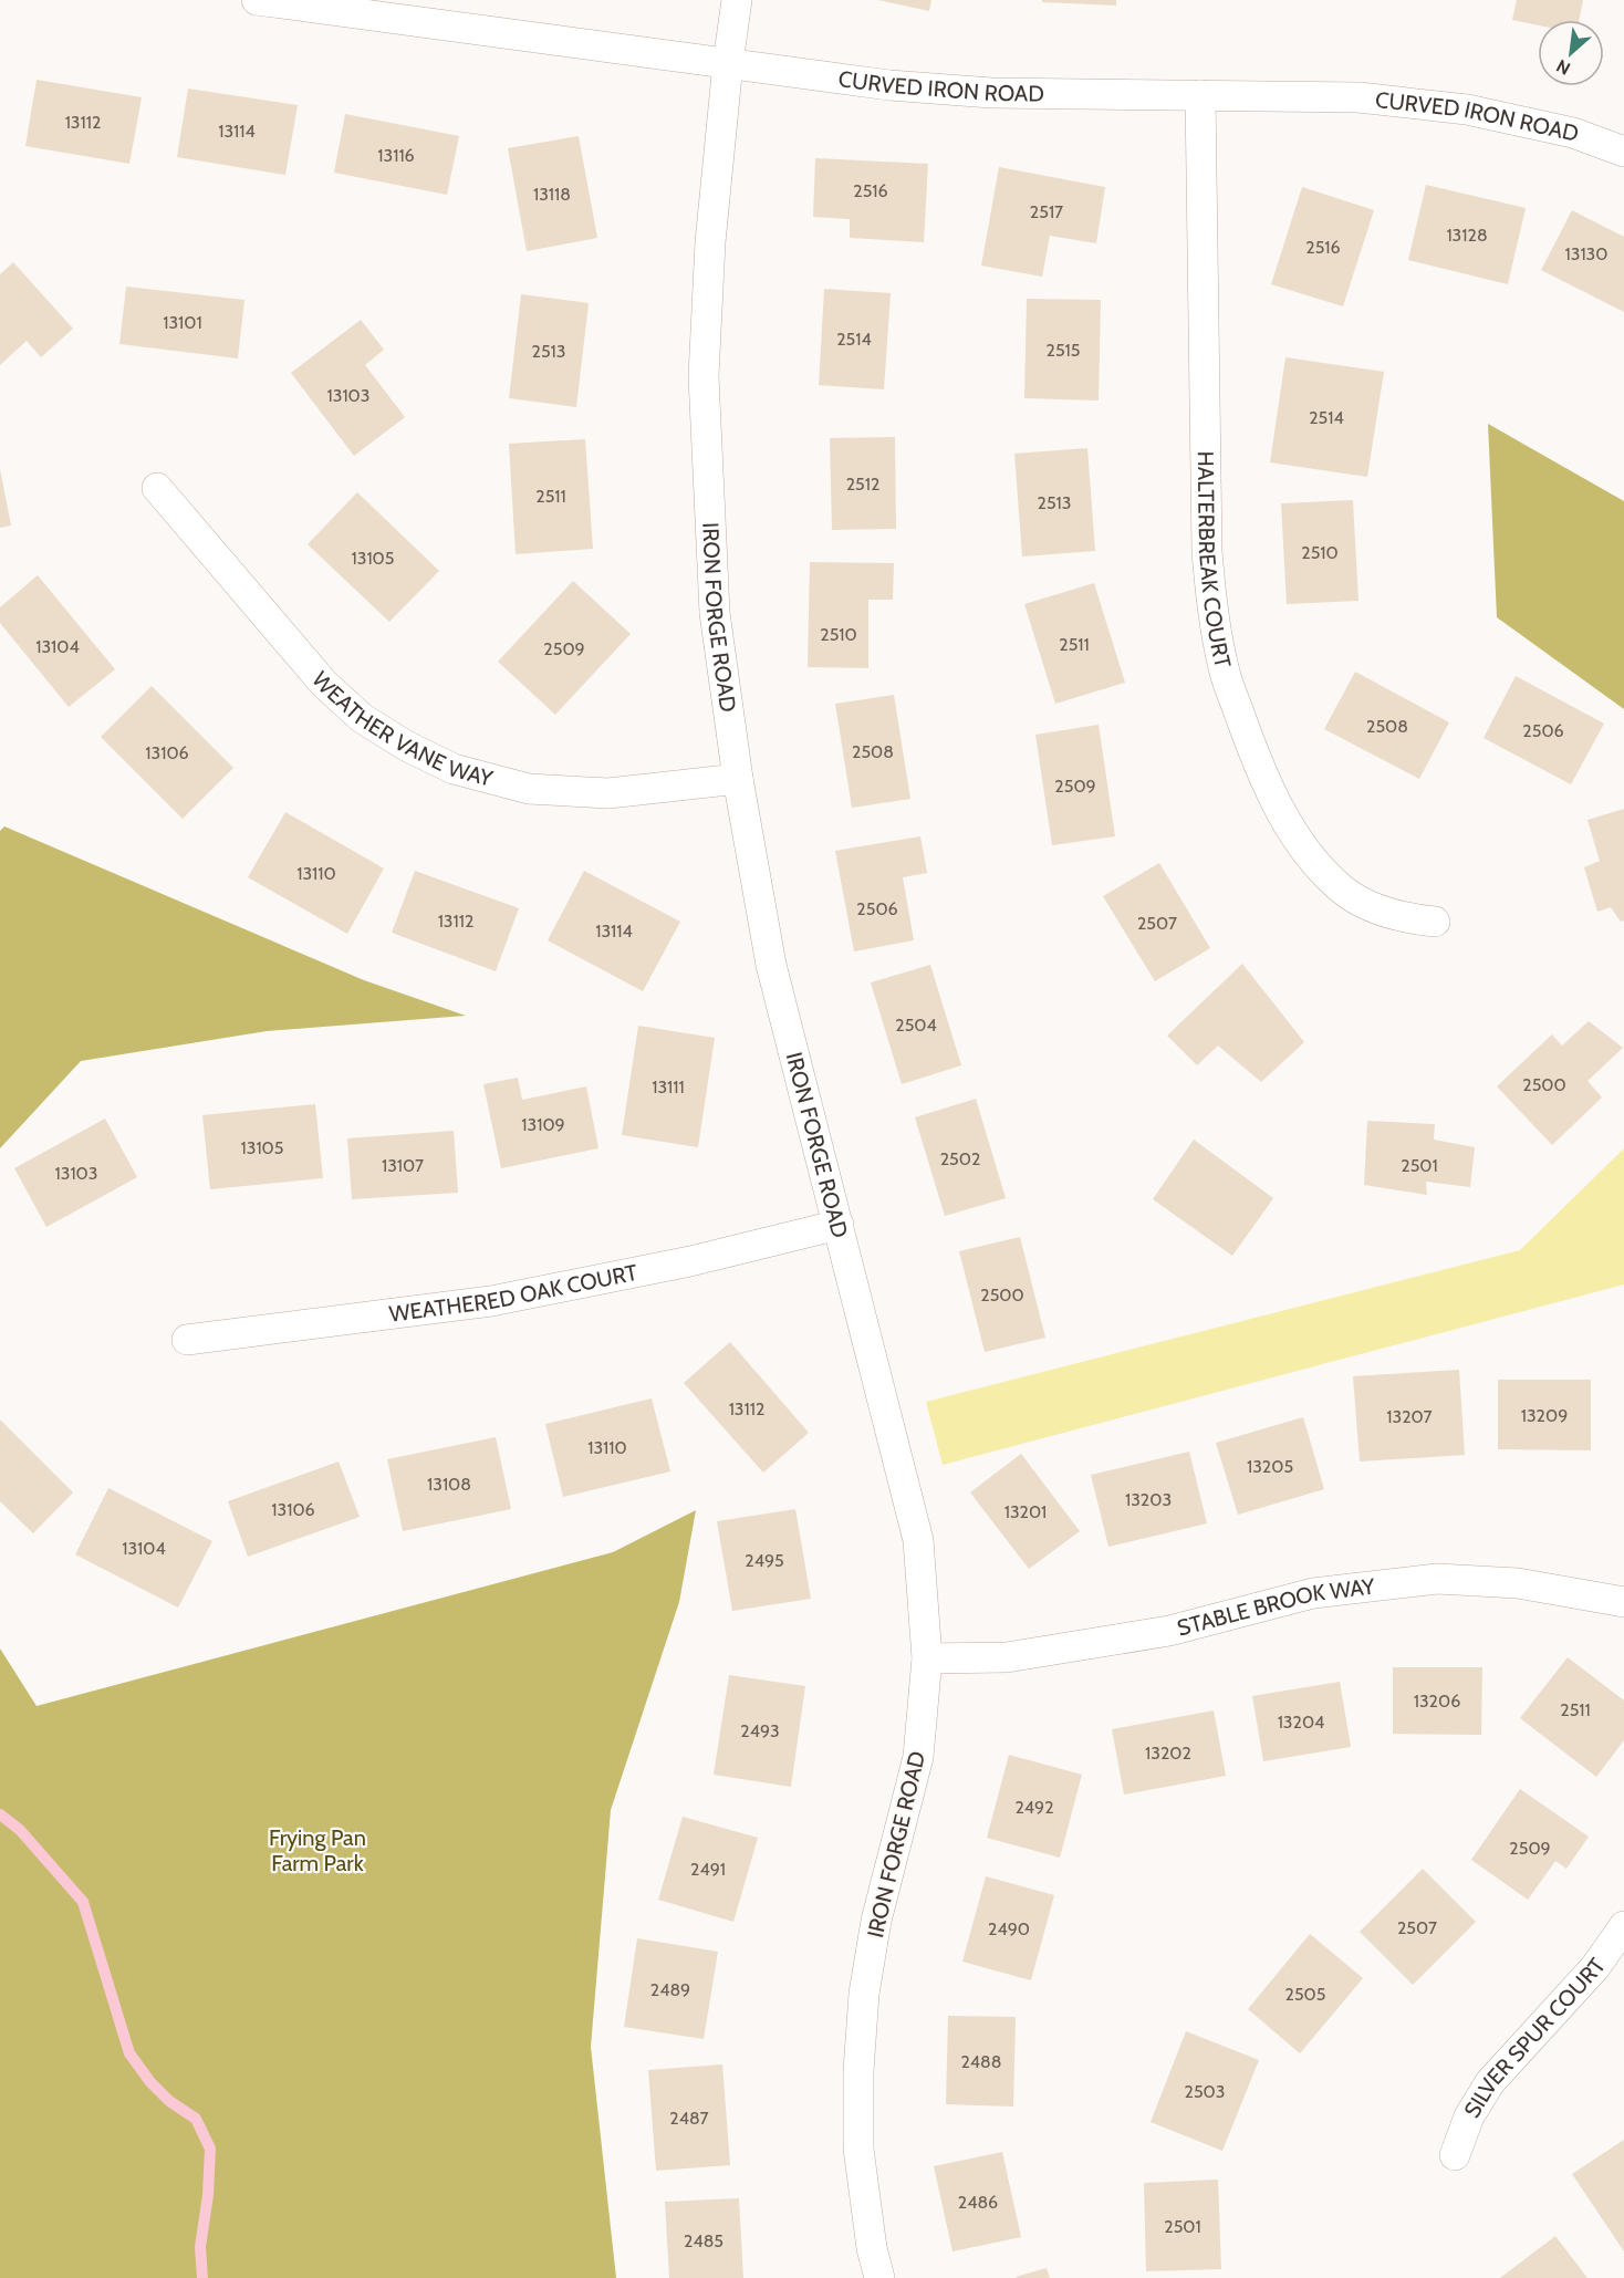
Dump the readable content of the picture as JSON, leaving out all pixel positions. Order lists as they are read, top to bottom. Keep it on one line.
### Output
{"streets":{"street":["CURVED IRON ROAD","HALTERBREAK COURT","IRON FORGE ROAD","WEATHER VANE WAY","WEATHERED OAK COURT","STABLE BROOK WAY","SILVER SPUR COURT"]},"crossings":[["CURVED IRON ROAD","HALTERBREAK COURT"],["CURVED IRON ROAD","IRON FORGE ROAD"],["IRON FORGE ROAD","WEATHER VANE WAY"],["IRON FORGE ROAD","WEATHERED OAK COURT"],["IRON FORGE ROAD","STABLE BROOK WAY"]],"parks":["Frying Pan Farm Park"],"house_numbers":["13112","13114","13116","2516","13118","2517","13128","2516","13130","13101","2514","2515","2513","13103","2514","2512","2511","2513","2510","13105","2510","2511","13104","2509","2508","2506","2508","13106","2509","13110","2506","13112","2507","13114","2504","2500","13111","13109","13105","2502","13107","2501","13103","2500","13112","13209","13207","13110","13205","13108","13203","13106","13201","13104","2495","13206","2511","13204","2493","13202","2492","2509","2491","2507","2490","2489","2505","2488","2503","2487","2486","2501","2485"],"north":"bottom left"}
